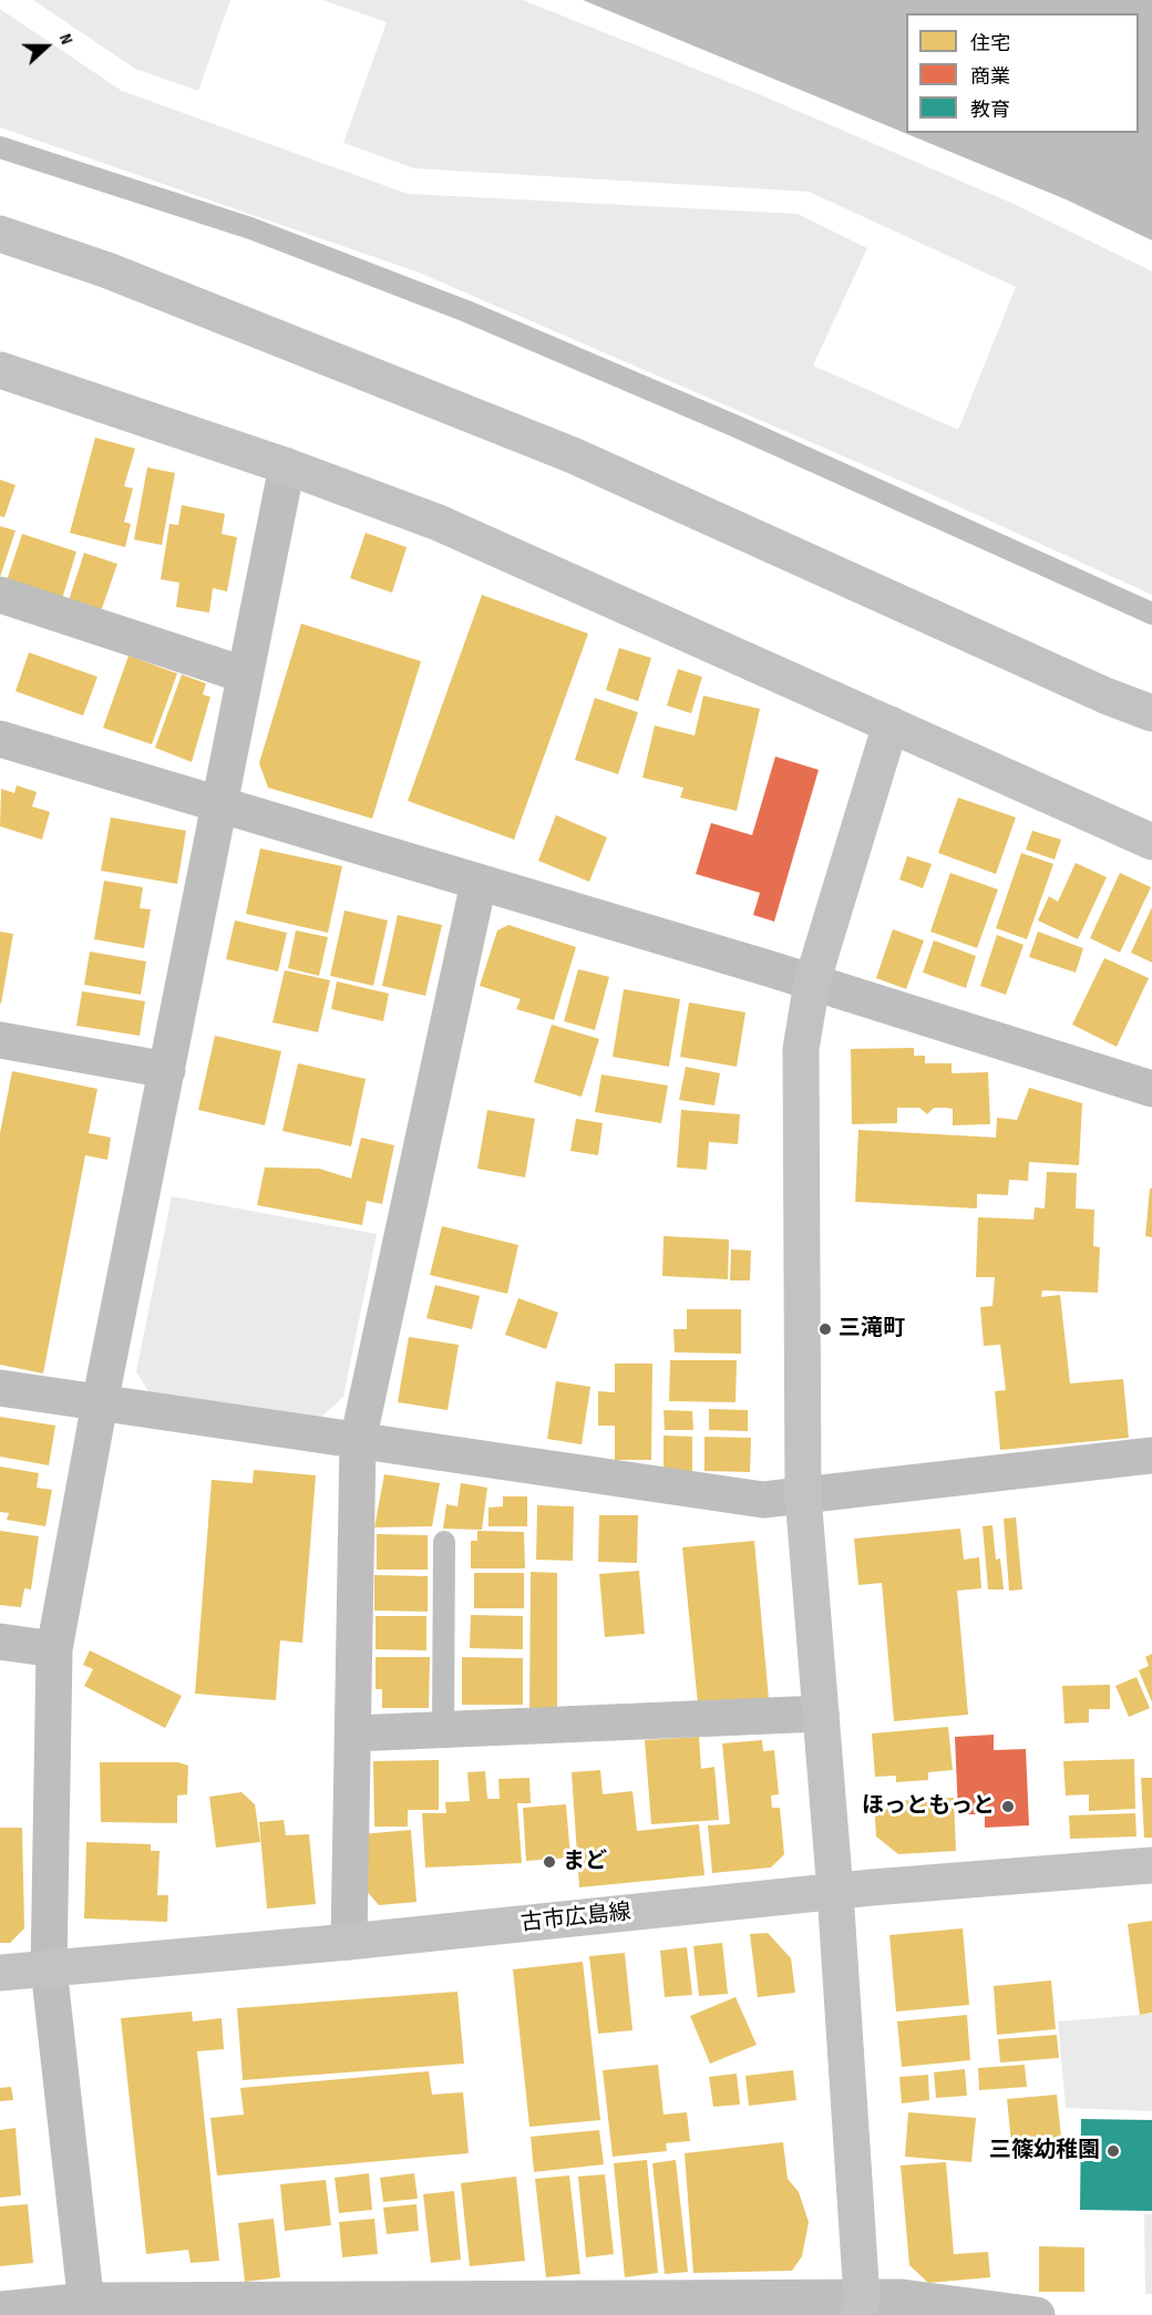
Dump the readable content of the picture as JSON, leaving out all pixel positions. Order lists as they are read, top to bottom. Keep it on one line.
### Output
{"streets":{"street":["古市広島線"]},"places":["三滝町","ほっともっと","まど","三篠幼稚園"],"legend":["住宅","商業","教育"],"north":"right"}
